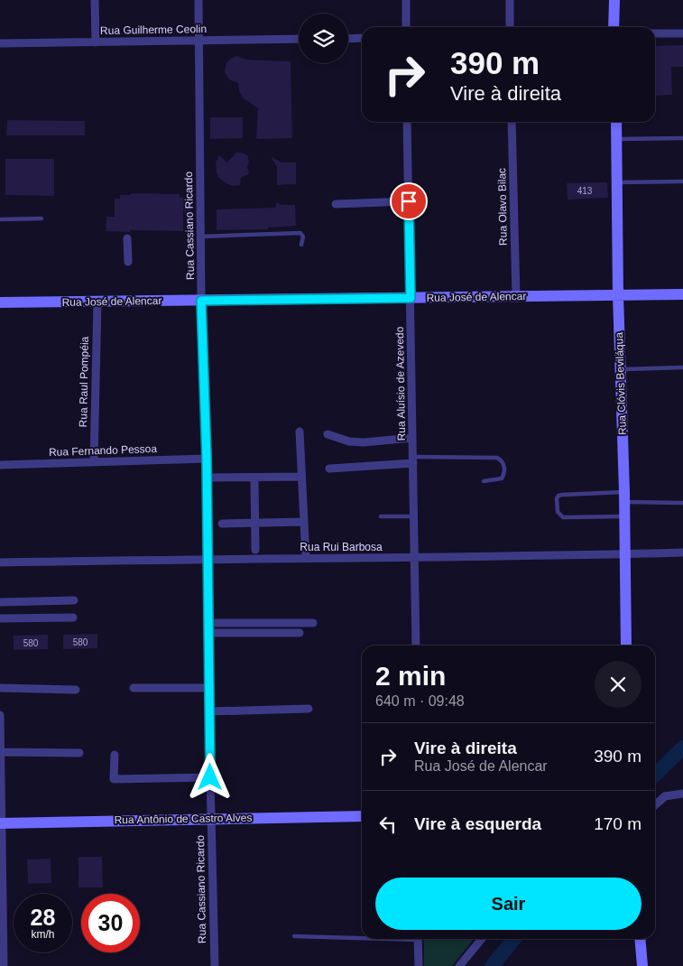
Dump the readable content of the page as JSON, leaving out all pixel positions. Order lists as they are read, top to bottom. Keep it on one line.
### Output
{"streets":{"street":["Rua Guilherme Ceolin","Rua Olavo Bilac","Rua Cassiano Ricardo","Rua José de Alencar","Rua Raul Pompéia","Rua Aluísio de Azevedo","Rua Clóvis Beviláqua","Rua Fernando Pessoa","Rua Rui Barbosa","Rua Antônio de Castro Alves"]},"crossings":[["Rua Guilherme Ceolin","Rua Cassiano Ricardo"],["Rua Olavo Bilac","Rua José de Alencar"],["Rua Cassiano Ricardo","Rua José de Alencar"],["Rua Cassiano Ricardo","Rua Fernando Pessoa"],["Rua Cassiano Ricardo","Rua Rui Barbosa"],["Rua Cassiano Ricardo","Rua Antônio de Castro Alves"],["Rua José de Alencar","Rua Raul Pompéia"],["Rua José de Alencar","Rua Aluísio de Azevedo"],["Rua José de Alencar","Rua Clóvis Beviláqua"],["Rua Raul Pompéia","Rua Fernando Pessoa"],["Rua Aluísio de Azevedo","Rua Rui Barbosa"],["Rua Clóvis Beviláqua","Rua Rui Barbosa"]],"house_numbers":["413","580","580"],"page":{"turn":["390 m","Vire à direita"],"heading":["2 min","640 m · 09:48"],"list":[{"name":"Vire à direita","note":"Rua José de Alencar","value":"390 m"},{"name":"Vire à esquerda","value":"170 m"}],"buttons":"Sair","speed":"28 km/h","limit":"30"}}
